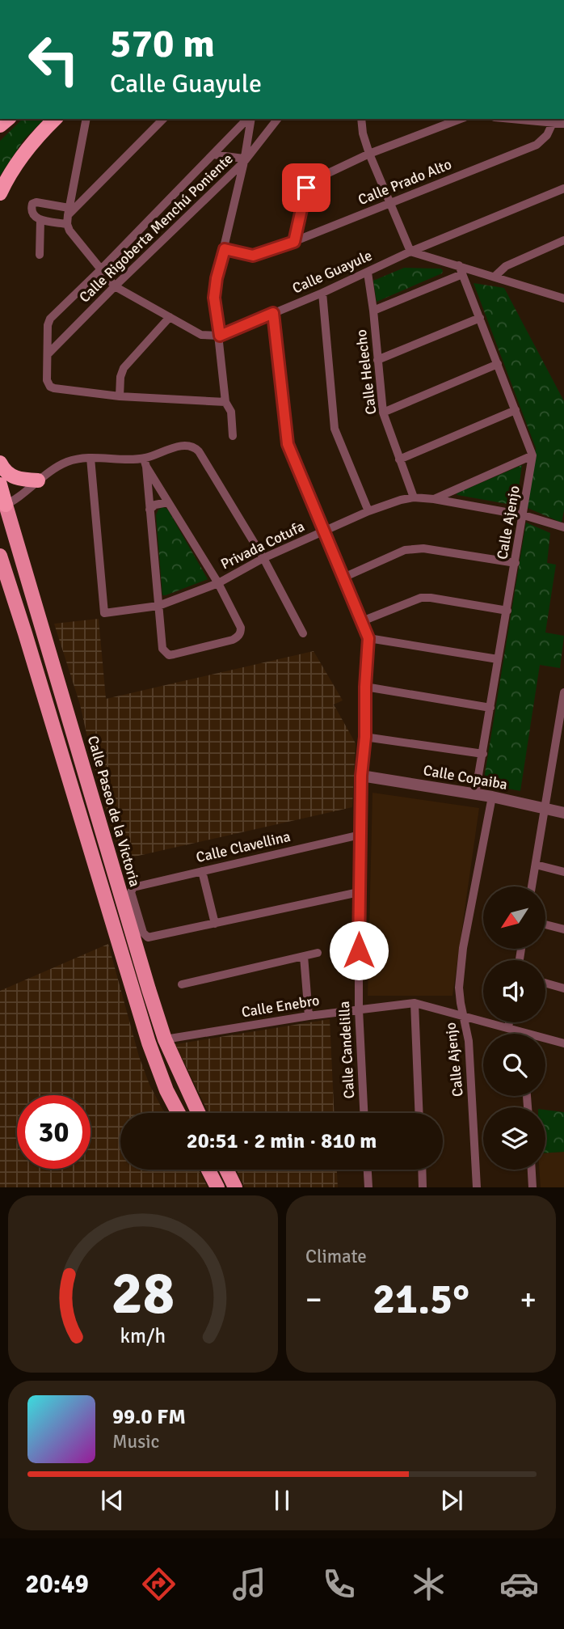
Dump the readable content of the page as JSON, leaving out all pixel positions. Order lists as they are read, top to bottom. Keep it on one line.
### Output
{"streets":{"main road":["Calle Paseo de la Victoria"],"street":["Calle Prado Alto","Calle Rigoberta Menchú Poniente","Calle Guayule","Calle Helecho","Calle Ajenjo","Privada Cotufa","Calle Copaiba","Calle Clavellina","Calle Enebro","Calle Candelilla"]},"crossings":[["Calle Guayule","Calle Helecho"],["Calle Guayule","Calle Candelilla"],["Calle Helecho","Privada Cotufa"],["Calle Ajenjo","Privada Cotufa"],["Calle Ajenjo","Calle Copaiba"],["Calle Ajenjo","Calle Enebro"],["Privada Cotufa","Calle Candelilla"],["Calle Copaiba","Calle Candelilla"],["Calle Paseo de la Victoria","Calle Enebro"],["Calle Clavellina","Calle Candelilla"],["Calle Enebro","Calle Candelilla"]],"north":"bottom left","page":{"turn":["570 m","Calle Guayule"],"limit":"30","trip":"20:51 · 2 min · 810 m","tile":"Climate","heat":["−","21.5°","+"],"song":["99.0 FM","Music"],"tabs":"20:49","gauge":["28","km/h"]}}
